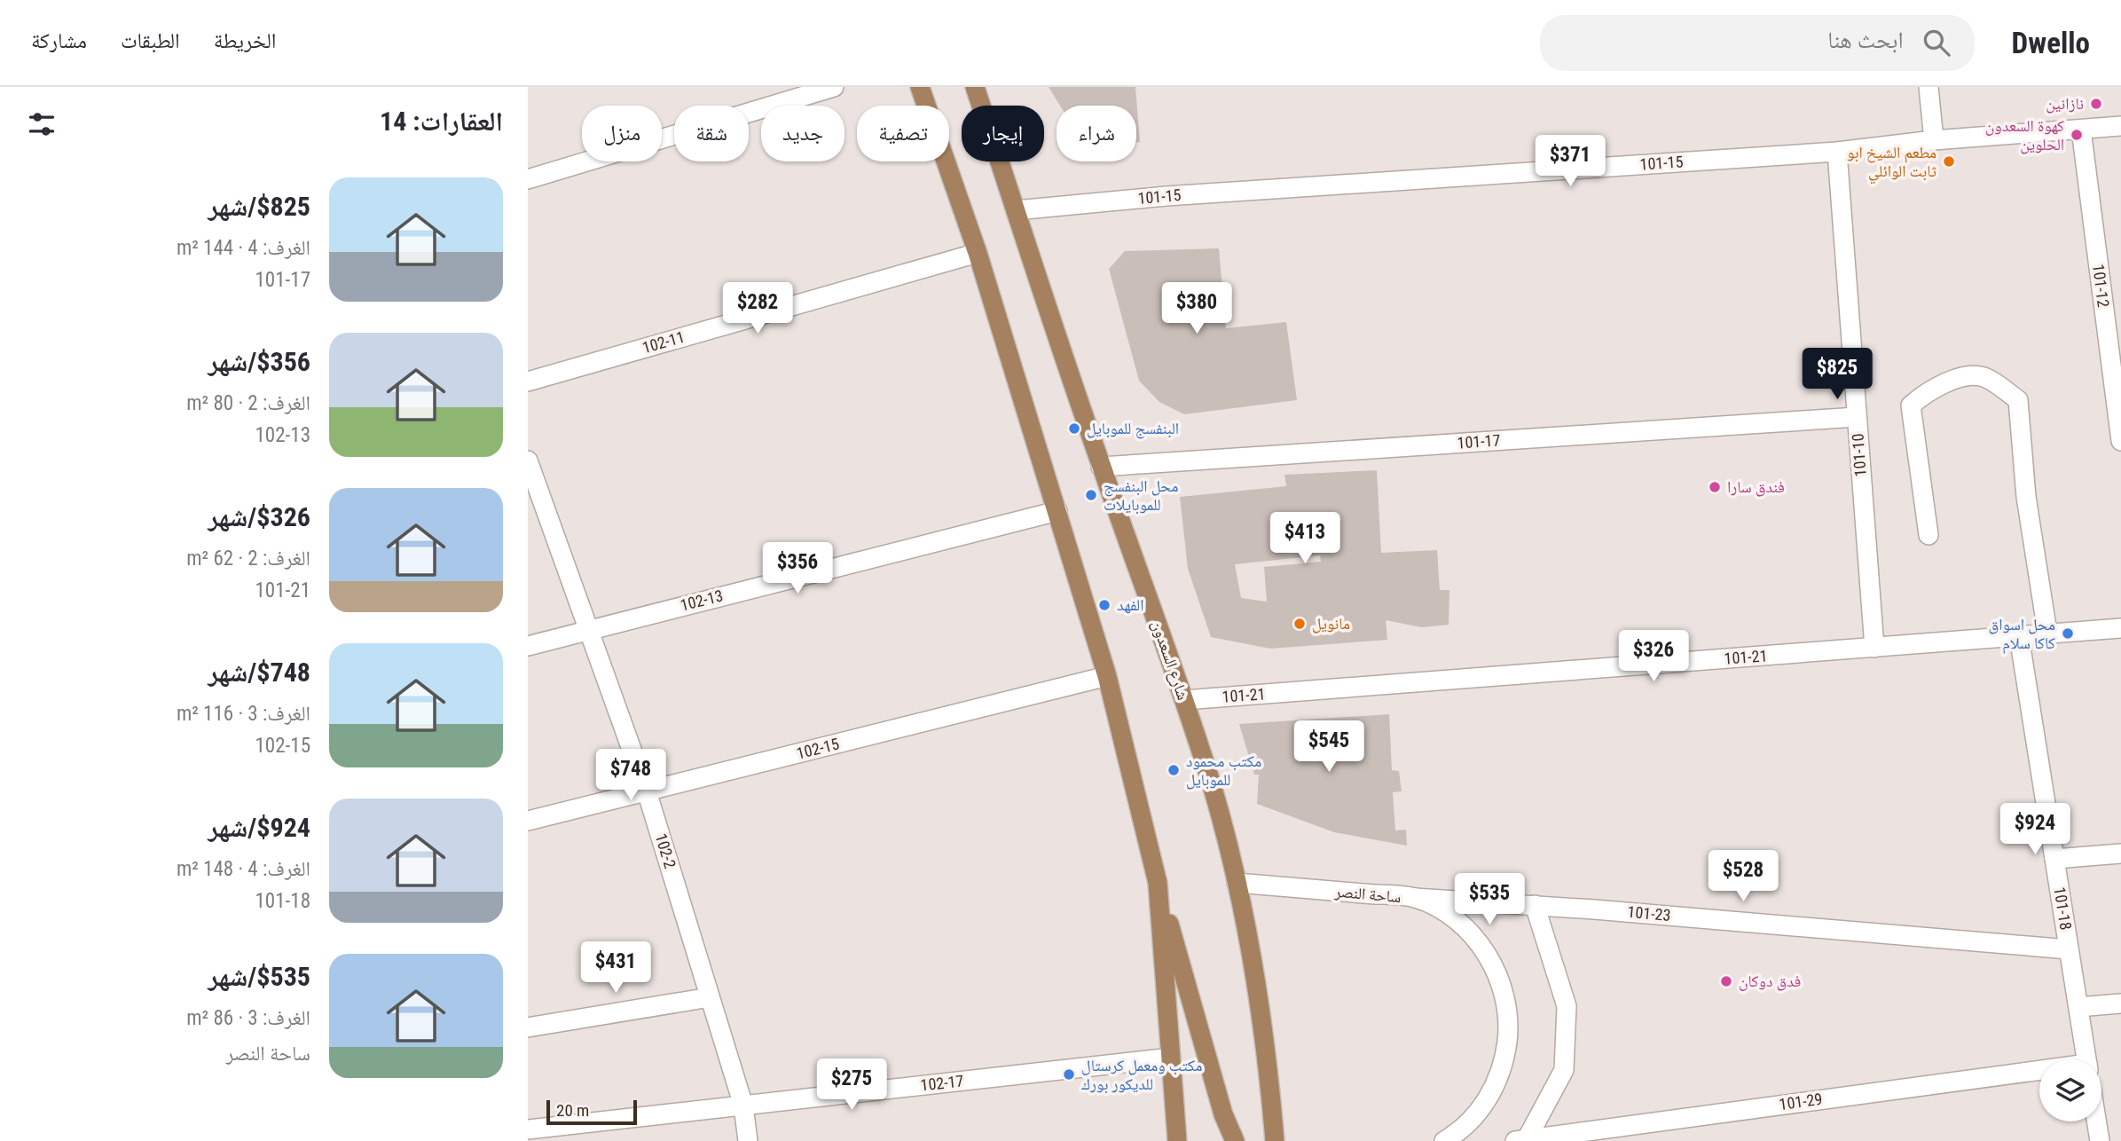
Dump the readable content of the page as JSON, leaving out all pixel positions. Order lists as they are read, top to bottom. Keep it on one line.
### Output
{"streets":{"main road":["شارع السعدون"],"street":["101-15","101-12","102-11","101-17","101-10","102-13","101-21","102-15","102-2","ساحة النصر","101-18","101-23","102-17","101-29"]},"crossings":[["101-15","101-12"],["101-15","101-10"],["101-15","شارع السعدون"],["101-17","101-10"],["101-17","شارع السعدون"],["101-10","101-21"],["102-13","102-2"],["101-21","شارع السعدون"],["101-21","101-18"],["شارع السعدون","ساحة النصر"],["102-15","102-2"],["102-2","102-17"],["ساحة النصر","101-23"],["101-18","101-23"]],"places":["نازانين","كهوة السعدون الحلوين","مطعم الشيخ ابو ثابت الوائلي","البنفسج للموبايل","فندق سارا","محل البنفسج للموبايلات","الفهد","مانويل","محل اسواق كاكا سلام","مكتب محمود للموبايل","فدق دوكان","مكتب ومعمل كرستال للديكور بورك"],"scale_bar":"20 m","page":{"header":"Dwello","search":"ابحث هنا","nav":["الخريطة","الطبقات","مشاركة"],"heading":"العقارات: 14","chip":["شراء","إيجار","تصفية","جديد","شقة","منزل"],"price":["$371","$282","$380","$825","$413","$356","$326","$545","$748","$924","$528","$535","$431","$275"],"list":[{"name":"$825/شهر","note":"الغرف: 4 · 144 m² · 101-17"},{"name":"$356/شهر","note":"الغرف: 2 · 80 m² · 102-13"},{"name":"$326/شهر","note":"الغرف: 2 · 62 m² · 101-21"},{"name":"$748/شهر","note":"الغرف: 3 · 116 m² · 102-15"},{"name":"$924/شهر","note":"الغرف: 4 · 148 m² · 101-18"},{"name":"$535/شهر","note":"الغرف: 3 · 86 m² · ساحة النصر"}],"scale":"20 m"}}
